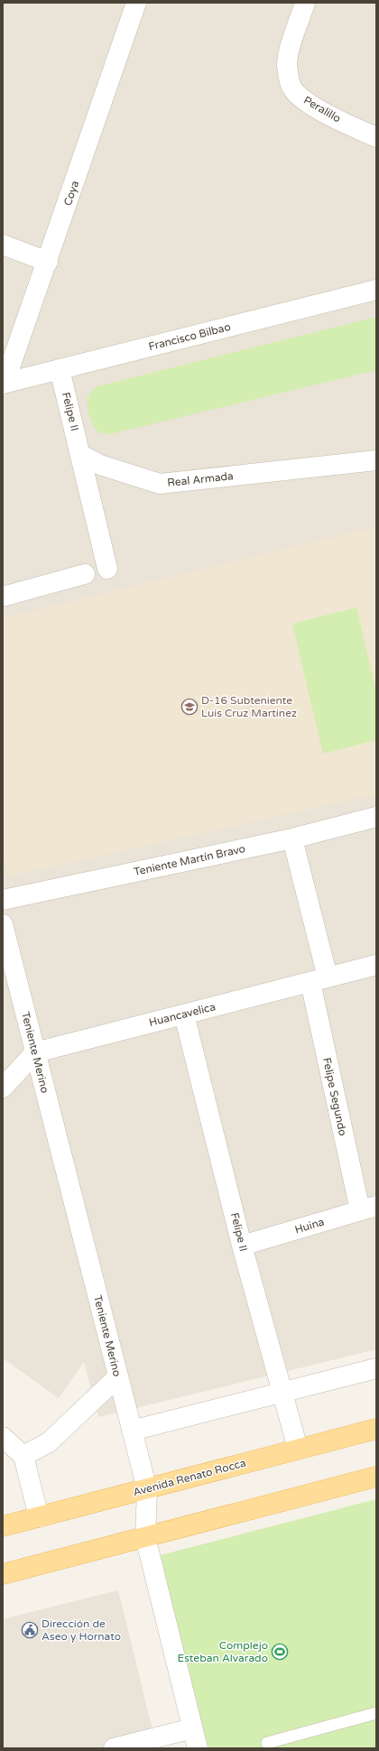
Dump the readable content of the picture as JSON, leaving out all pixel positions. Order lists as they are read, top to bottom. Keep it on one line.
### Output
{"streets":{"main road":["Avenida Renato Rocca"],"street":["Peralillo","Coya","Francisco Bilbao","Felipe II","Real Armada","Teniente Martín Bravo","Huancavelica","Teniente Merino","Felipe Segundo","Huina"]},"crossings":[["Coya","Francisco Bilbao"],["Francisco Bilbao","Felipe II"],["Felipe II","Real Armada"],["Felipe II","Huancavelica"],["Felipe II","Huina"],["Felipe II","Avenida Renato Rocca"],["Teniente Martín Bravo","Felipe Segundo"],["Huancavelica","Teniente Merino"],["Huancavelica","Felipe Segundo"],["Teniente Merino","Avenida Renato Rocca"],["Felipe Segundo","Huina"]],"places":{"school or university":["D-16 Subteniente Luis Cruz Martínez"],"public building":["Dirección de Aseo y Hornato"],"sports":["Complejo Esteban Alvarado"]}}
